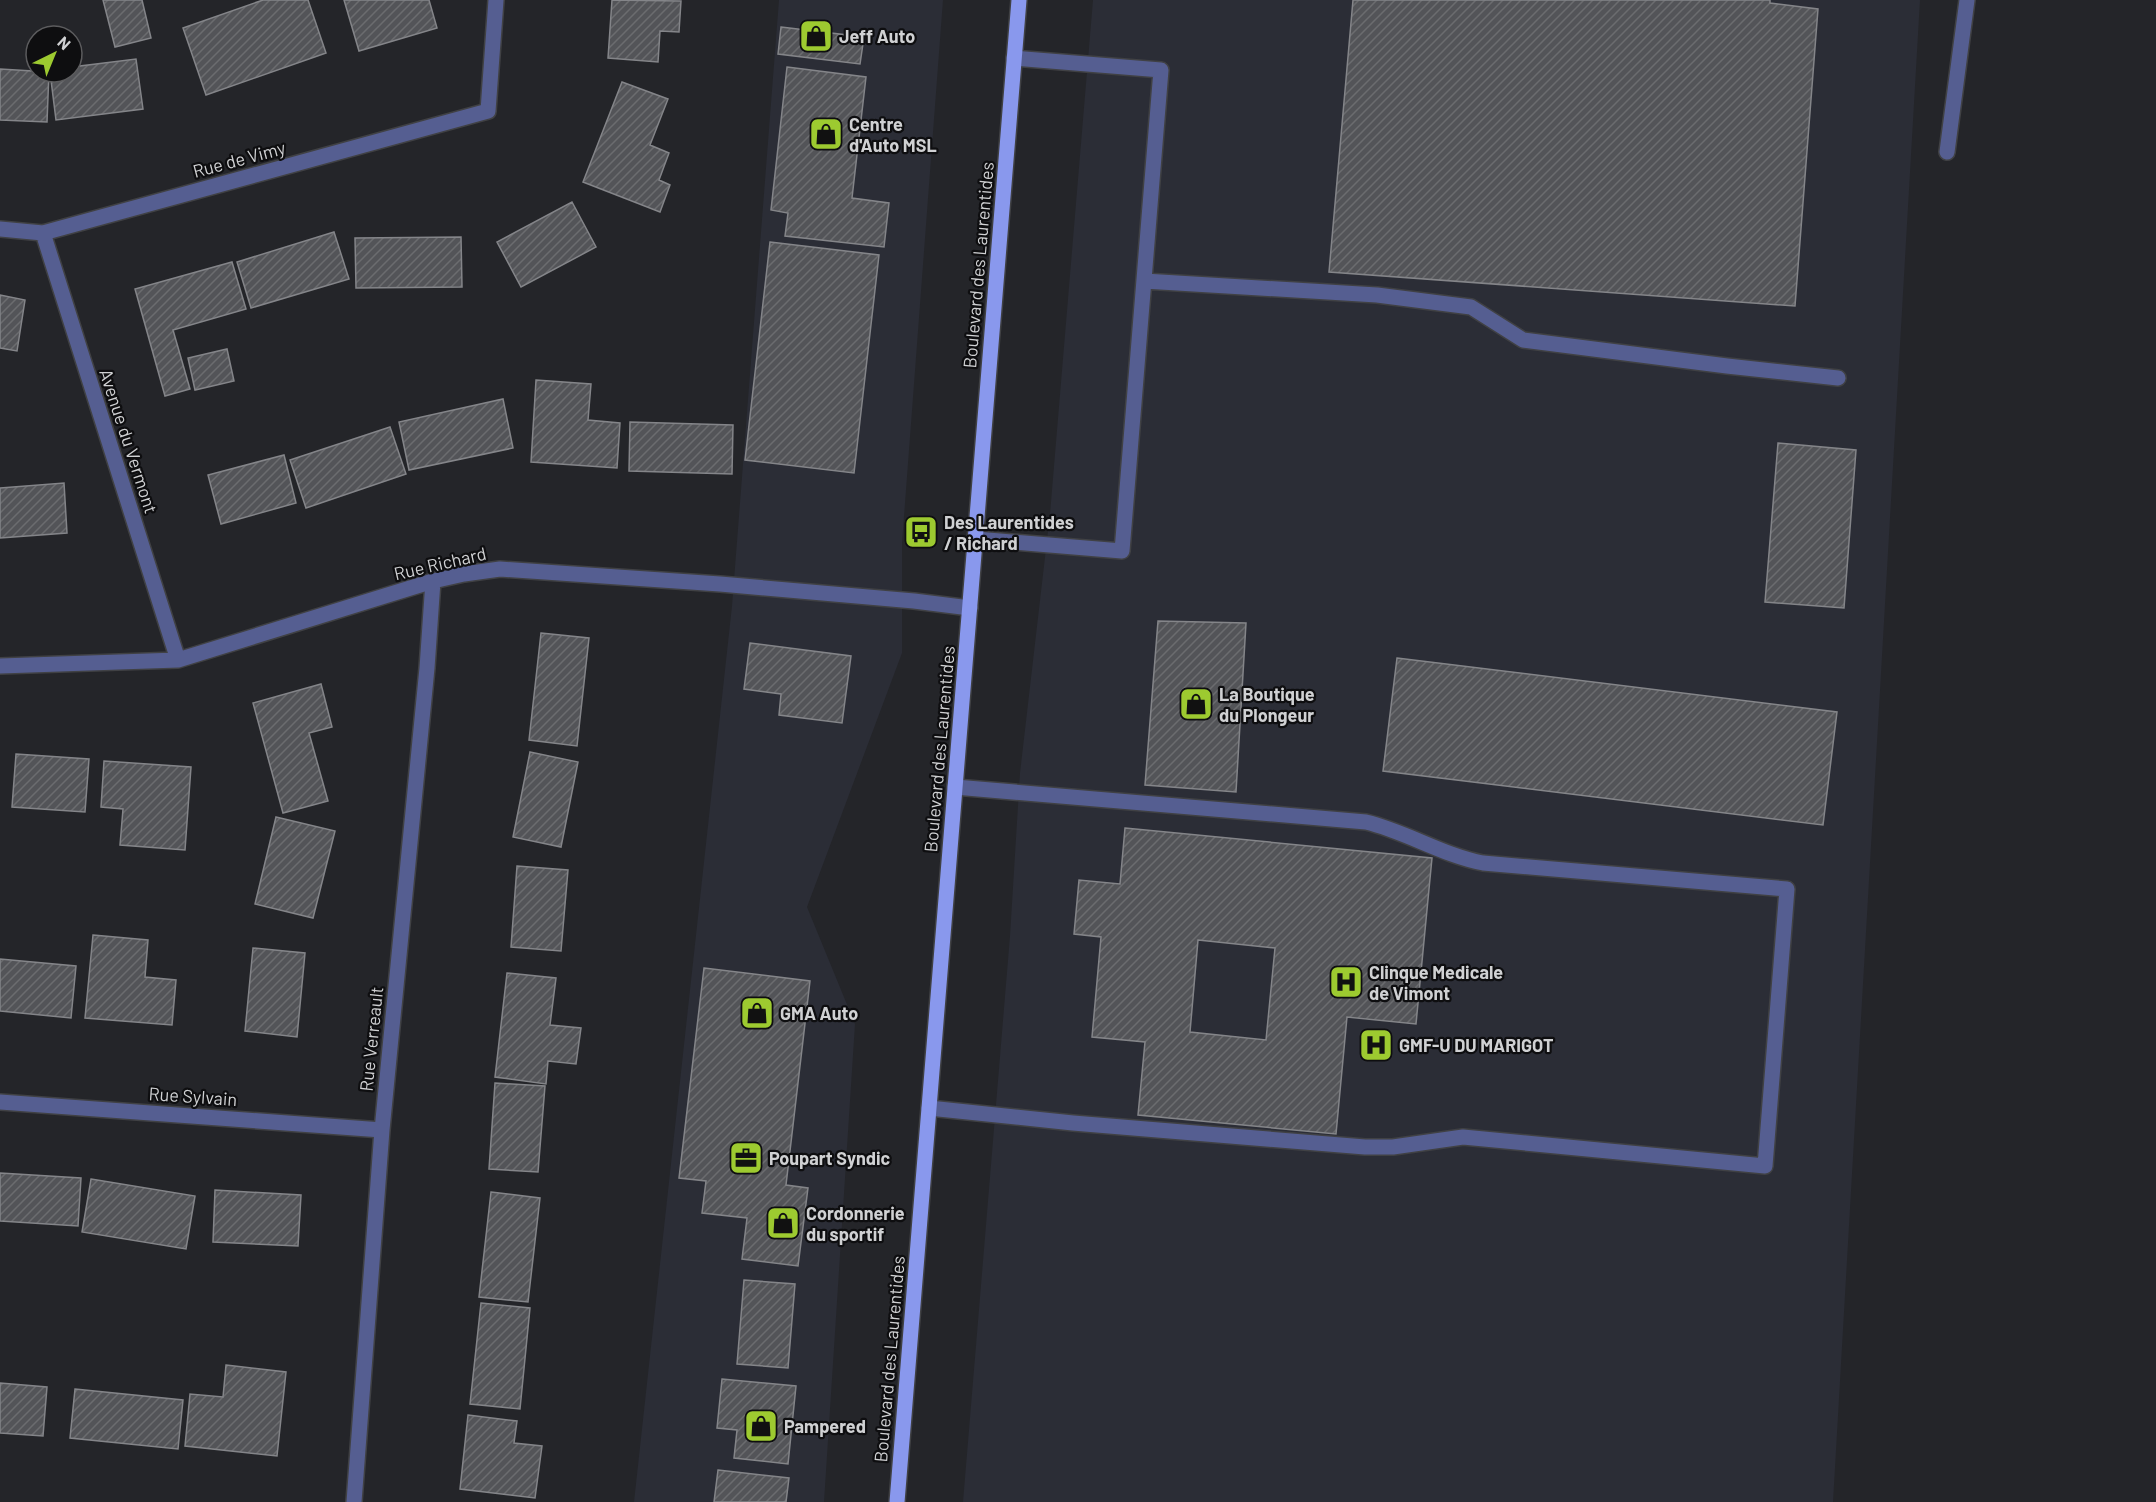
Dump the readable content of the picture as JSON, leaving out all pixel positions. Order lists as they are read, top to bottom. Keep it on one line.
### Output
{"streets":{"main road":["Boulevard des Laurentides"],"street":["Rue de Vimy","Avenue du Vermont","Rue Richard","Rue Verreault","Rue Sylvain"]},"crossings":[["Rue de Vimy","Avenue du Vermont"],["Boulevard des Laurentides","Rue Richard"],["Avenue du Vermont","Rue Richard"],["Rue Richard","Rue Verreault"],["Rue Verreault","Rue Sylvain"]],"places":{"shop":["Jeff Auto","Centre d'Auto MSL","La Boutique du Plongeur","GMA Auto","Cordonnerie du sportif","Pampered"],"bus stop":["Des Laurentides / Richard"],"hospital":["Clinque Medicale de Vimont","GMF-U DU MARIGOT"],"office":["Poupart Syndic"]},"north":"top right"}
